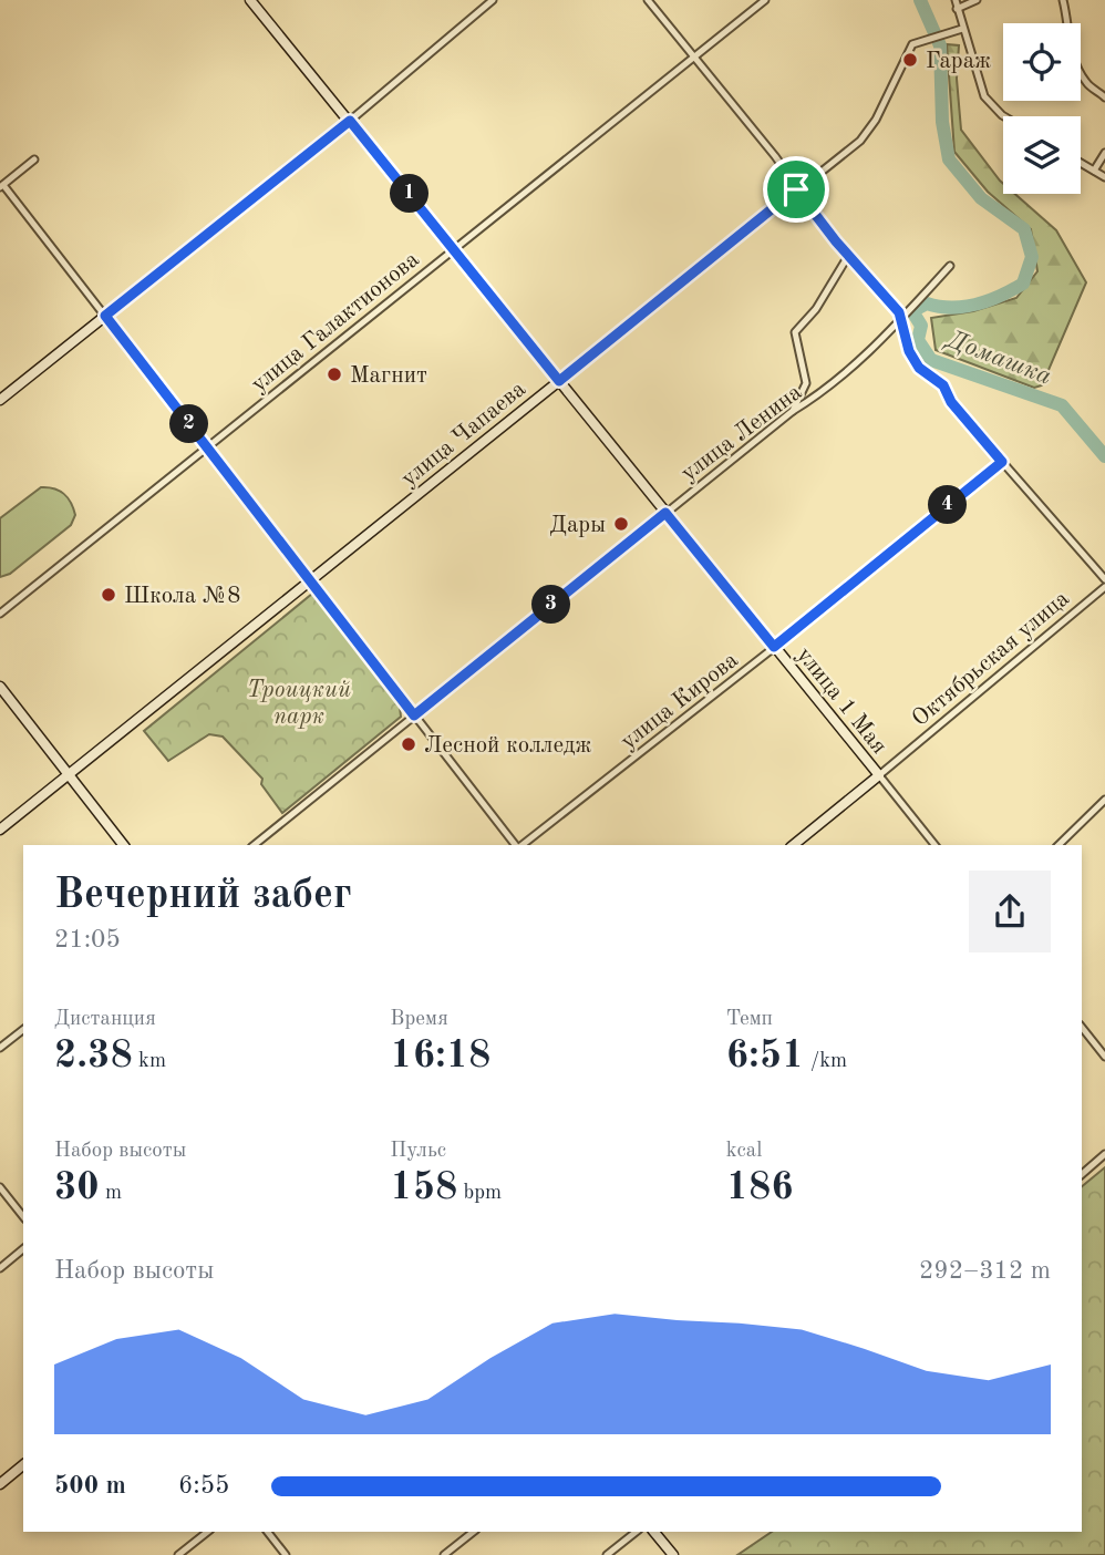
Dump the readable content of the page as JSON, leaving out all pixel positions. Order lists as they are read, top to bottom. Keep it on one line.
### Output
{"streets":{"main road":["улица Чапаева","Октябрьская улица","улица 1 Мая"],"street":["улица Галактионова","улица Ленина","улица Кирова"]},"crossings":[["улица Галактионова","улица 1 Мая"],["улица Ленина","улица 1 Мая"],["улица Чапаева","улица 1 Мая"],["Октябрьская улица","улица 1 Мая"],["улица Кирова","улица 1 Мая"]],"water":["Домашка"],"parks":["Троицкий парк"],"places":["Гараж","Магнит","Дары","Школа №8","Лесной колледж"],"page":{"pins":["1","2","4","3"],"heading":["Вечерний забег","21:05"],"stats":[["Дистанция","2.38 km"],["Время","16:18"],["Темп","6:51 /km"],["Набор высоты","30 m"],["Пульс","158 bpm"],["kcal","186"]],"chart":["Набор высоты","292–312 m"],"list":[{"name":"500 m","note":"6:55"}]}}
